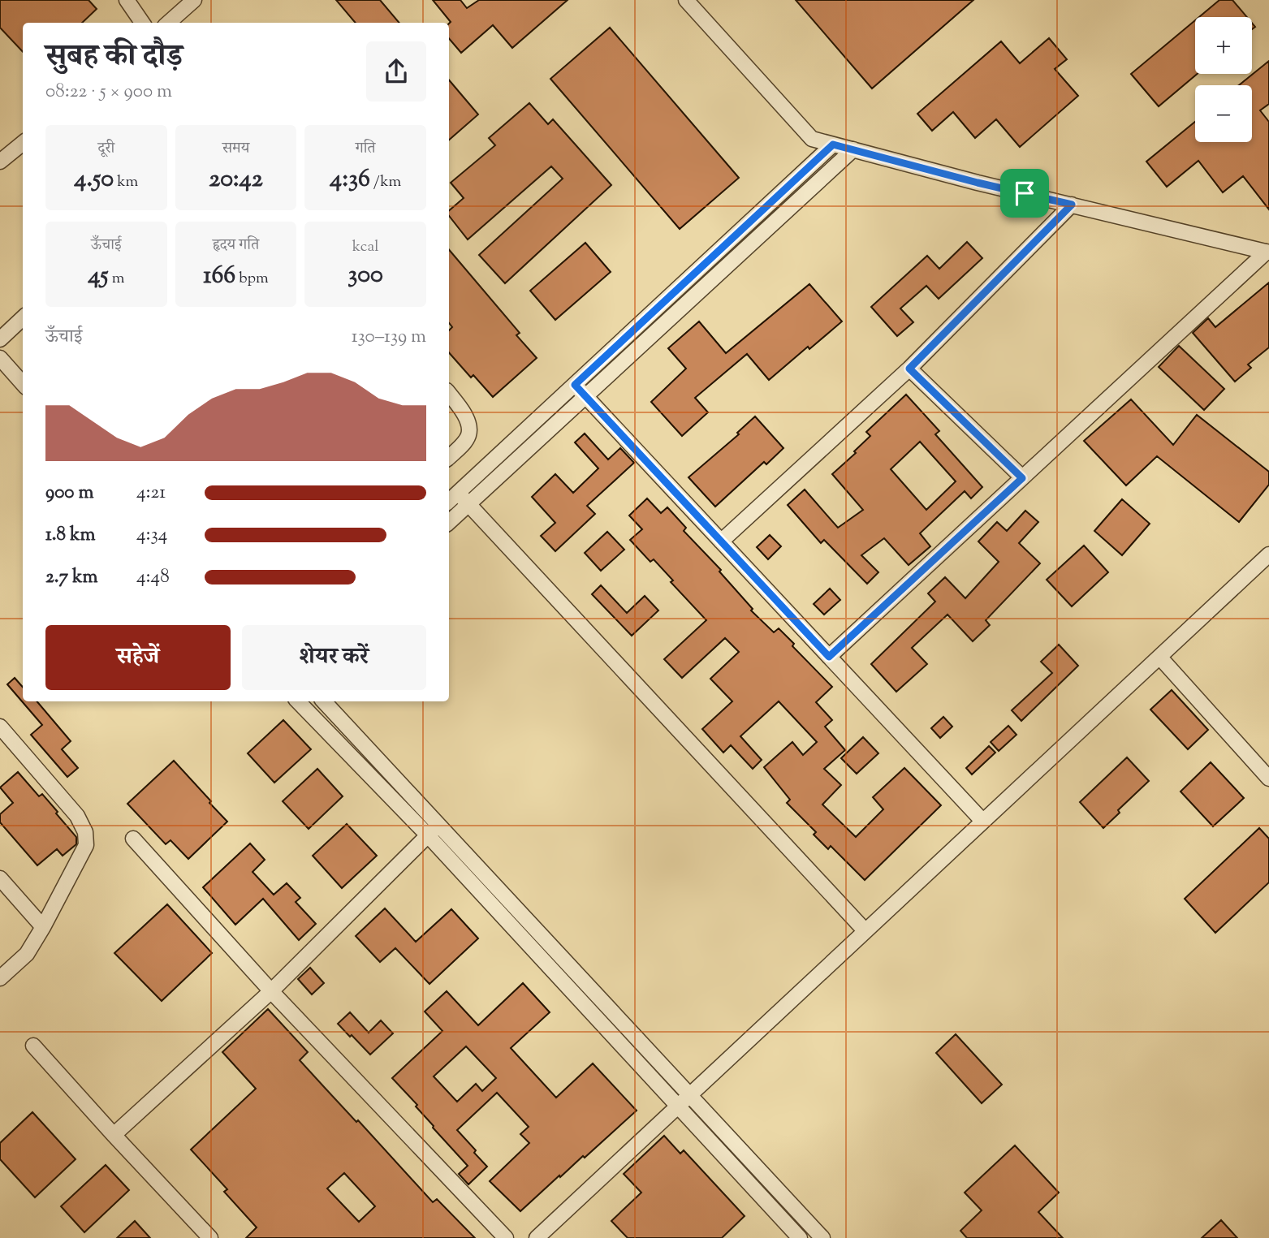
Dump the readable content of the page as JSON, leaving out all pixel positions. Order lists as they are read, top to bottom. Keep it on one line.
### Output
{"page":{"map_buttons":["+","−"],"heading":["सुबह की दौड़","08:22 · 5 × 900 m"],"stats":[["दूरी","4.50 km"],["समय","20:42"],["गति","4:36 /km"],["ऊँचाई","45 m"],["हृदय गति","166 bpm"],["kcal","300"]],"chart":["ऊँचाई","130–139 m"],"list":[{"name":"900 m","note":"4:21"},{"name":"1.8 km","note":"4:34"},{"name":"2.7 km","note":"4:48"}],"buttons":["सहेजें","शेयर करें"]}}
